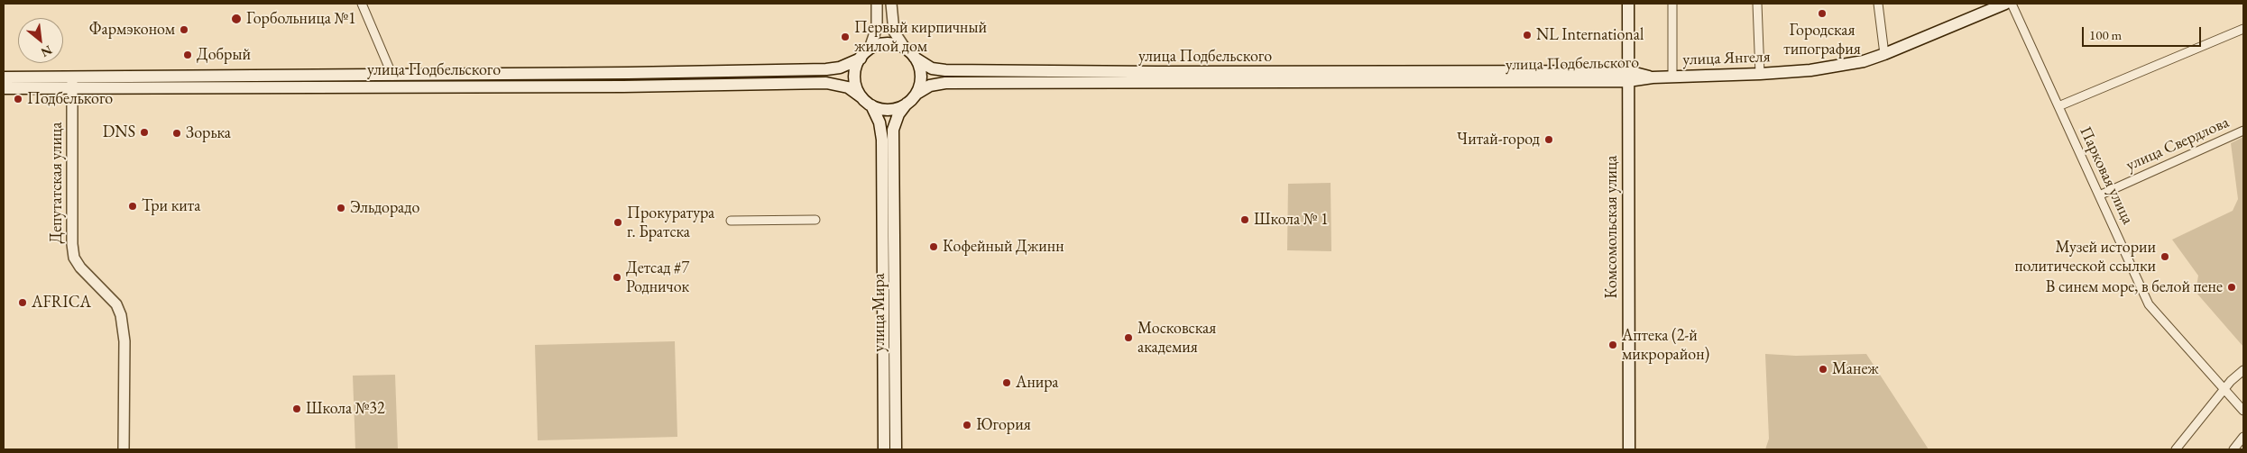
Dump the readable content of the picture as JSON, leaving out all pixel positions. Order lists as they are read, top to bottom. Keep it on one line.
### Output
{"streets":{"main road":["улица Подбельского","улица Янгеля","Комсомольская улица","улица Мира"],"street":["улица Свердлова","Парковая улица","Депутатская улица"]},"crossings":[["улица Подбельского","улица Янгеля"],["улица Подбельского","Депутатская улица"],["улица Подбельского","Комсомольская улица"],["улица Свердлова","Парковая улица"]],"places":["Городская типография","Горбольница №1","Фармэконом","NL International","Первый кирпичный жилой дом","Добрый","Подбелького","DNS","Зорька","Читай-город","Три кита","Эльдорадо","Школа № 1","Прокуратура г. Братска","Кофейный Джинн","Музей истории политической ссылки","Детсад #7 Родничок","В синем море, в белой пене","AFRICA","Московская академия","Аптека (2-й микрорайон)","Манеж","Анира","Школа №32","Югория"],"scale_bar":"100 m","north":"bottom right"}
